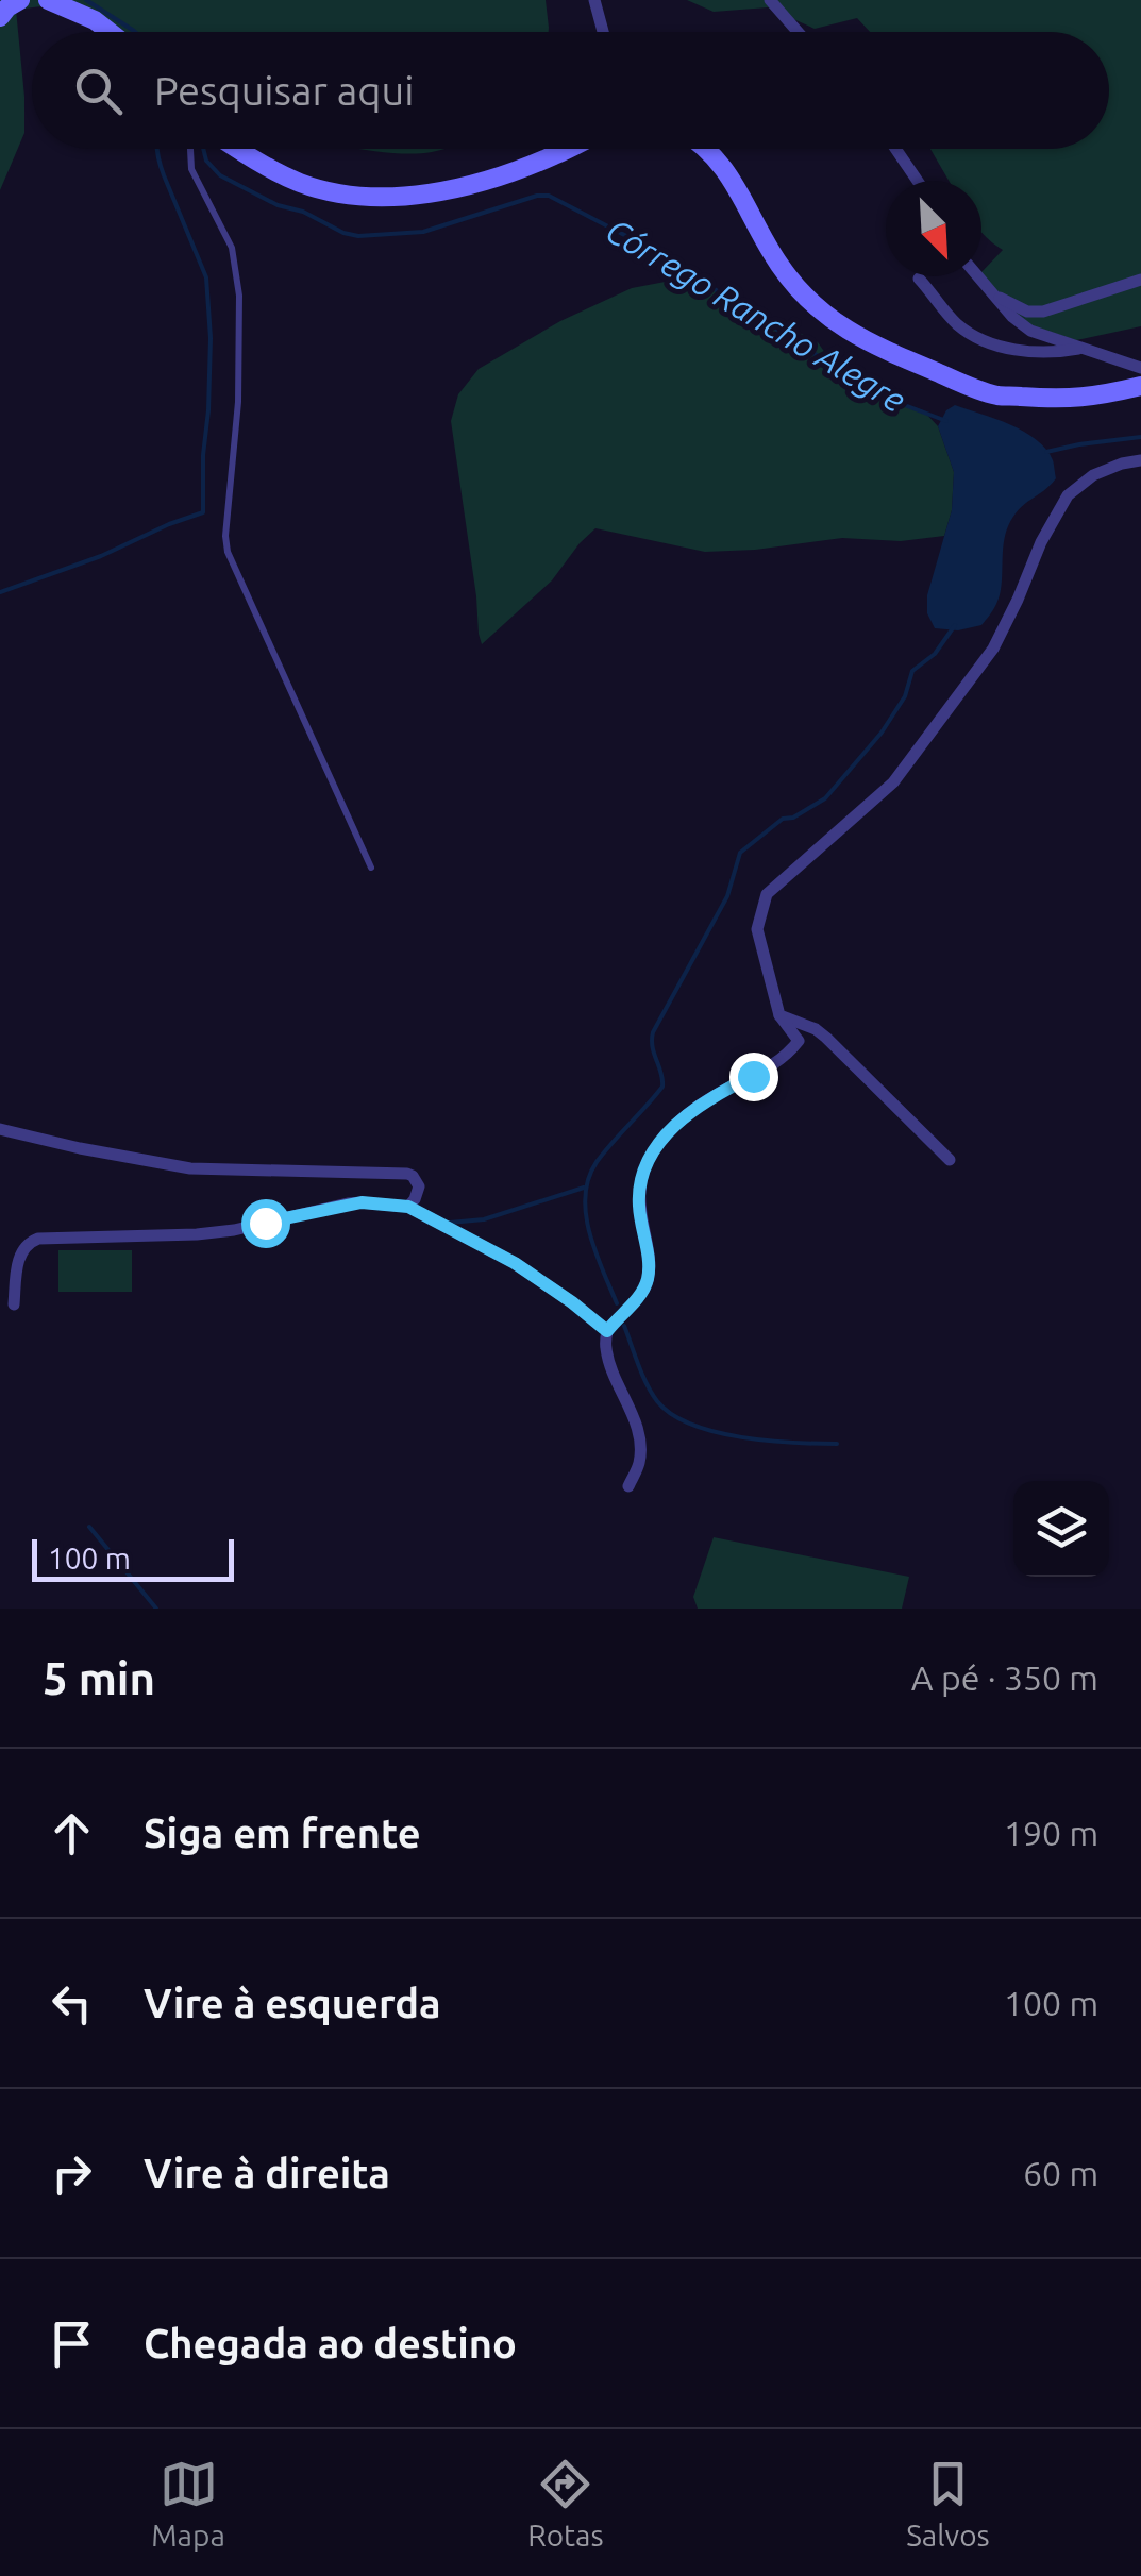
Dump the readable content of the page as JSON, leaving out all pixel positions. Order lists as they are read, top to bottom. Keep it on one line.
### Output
{"water":["Córrego Rancho Alegre"],"scale_bar":"100 m","north":"bottom right","page":{"search":"Pesquisar aqui","scale":"100 m","heading":["5 min","A pé · 350 m"],"list":[["Siga em frente","190 m"],["Vire à esquerda","100 m"],["Vire à direita","60 m"],"Chegada ao destino"],"nav":["Mapa","Rotas","Salvos"]}}
